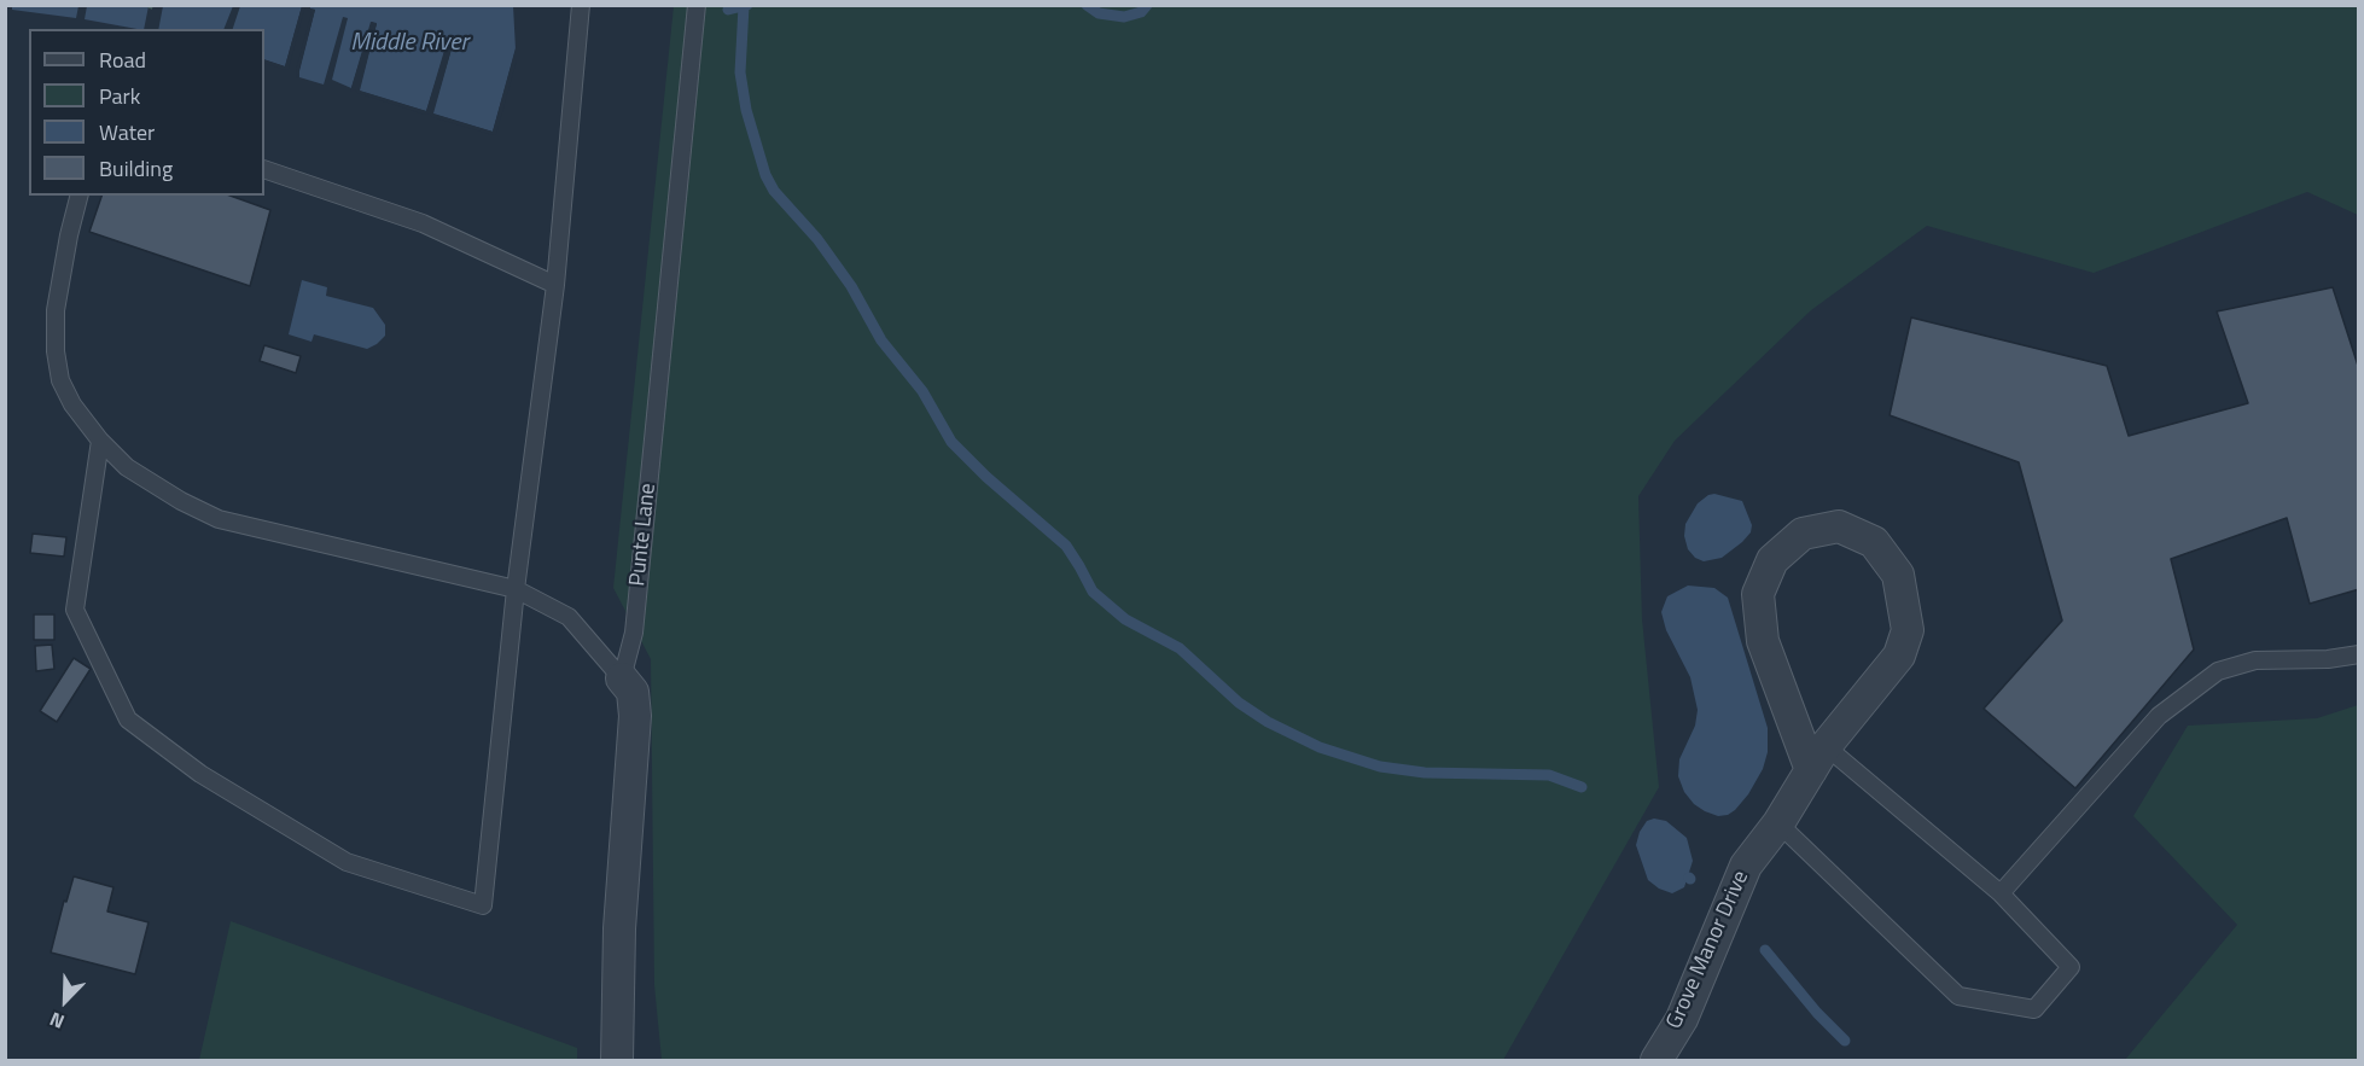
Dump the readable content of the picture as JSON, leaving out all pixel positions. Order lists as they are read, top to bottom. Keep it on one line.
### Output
{"streets":{"street":["Grove Manor Drive"],"lane":["Punte Lane"]},"water":["Middle River"],"legend":["Road","Park","Water","Building"],"north":"bottom left"}
